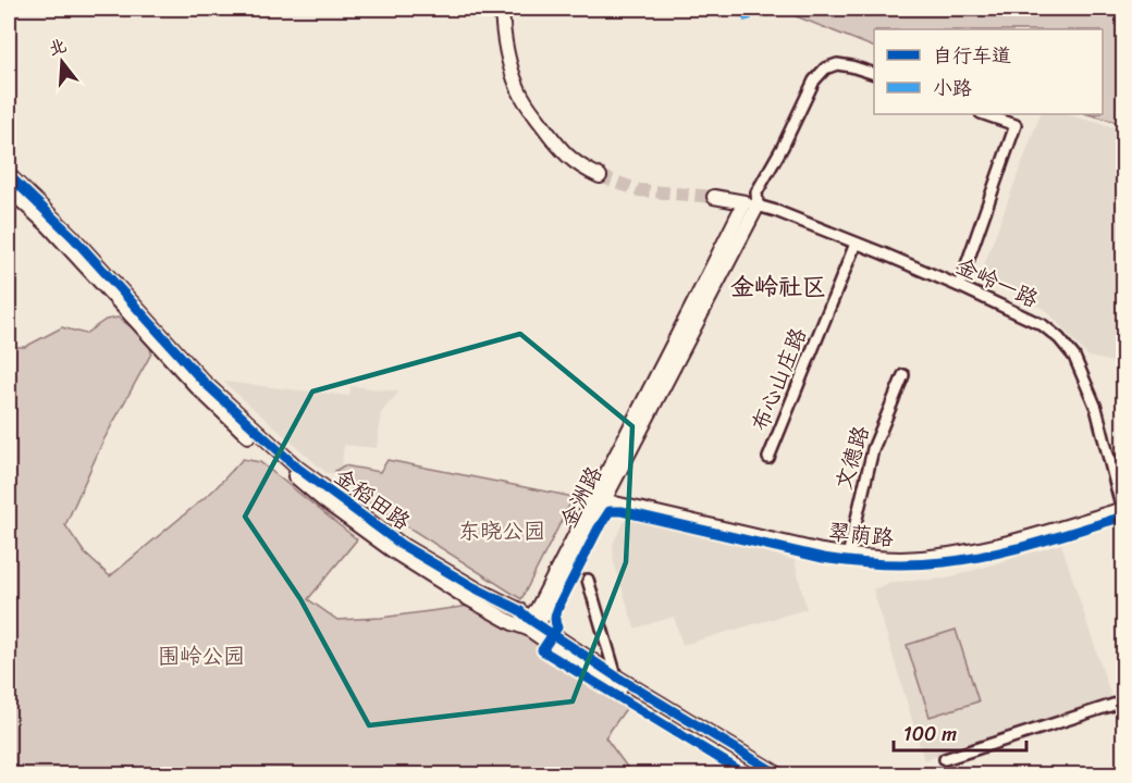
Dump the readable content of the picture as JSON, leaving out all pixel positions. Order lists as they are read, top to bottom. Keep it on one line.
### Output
{"streets":{"street":["金岭一路","布心山庄路","文德路","金洲路","金稻田路","翠荫路"]},"crossings":[["金岭一路","布心山庄路"],["金岭一路","金洲路"],["金岭一路","翠荫路"],["文德路","翠荫路"],["金洲路","金稻田路"],["金洲路","翠荫路"]],"districts":["金岭社区"],"parks":["东晓公园","围岭公园"],"legend":["自行车道","小路"],"scale_bar":"100 m","north":"top"}
